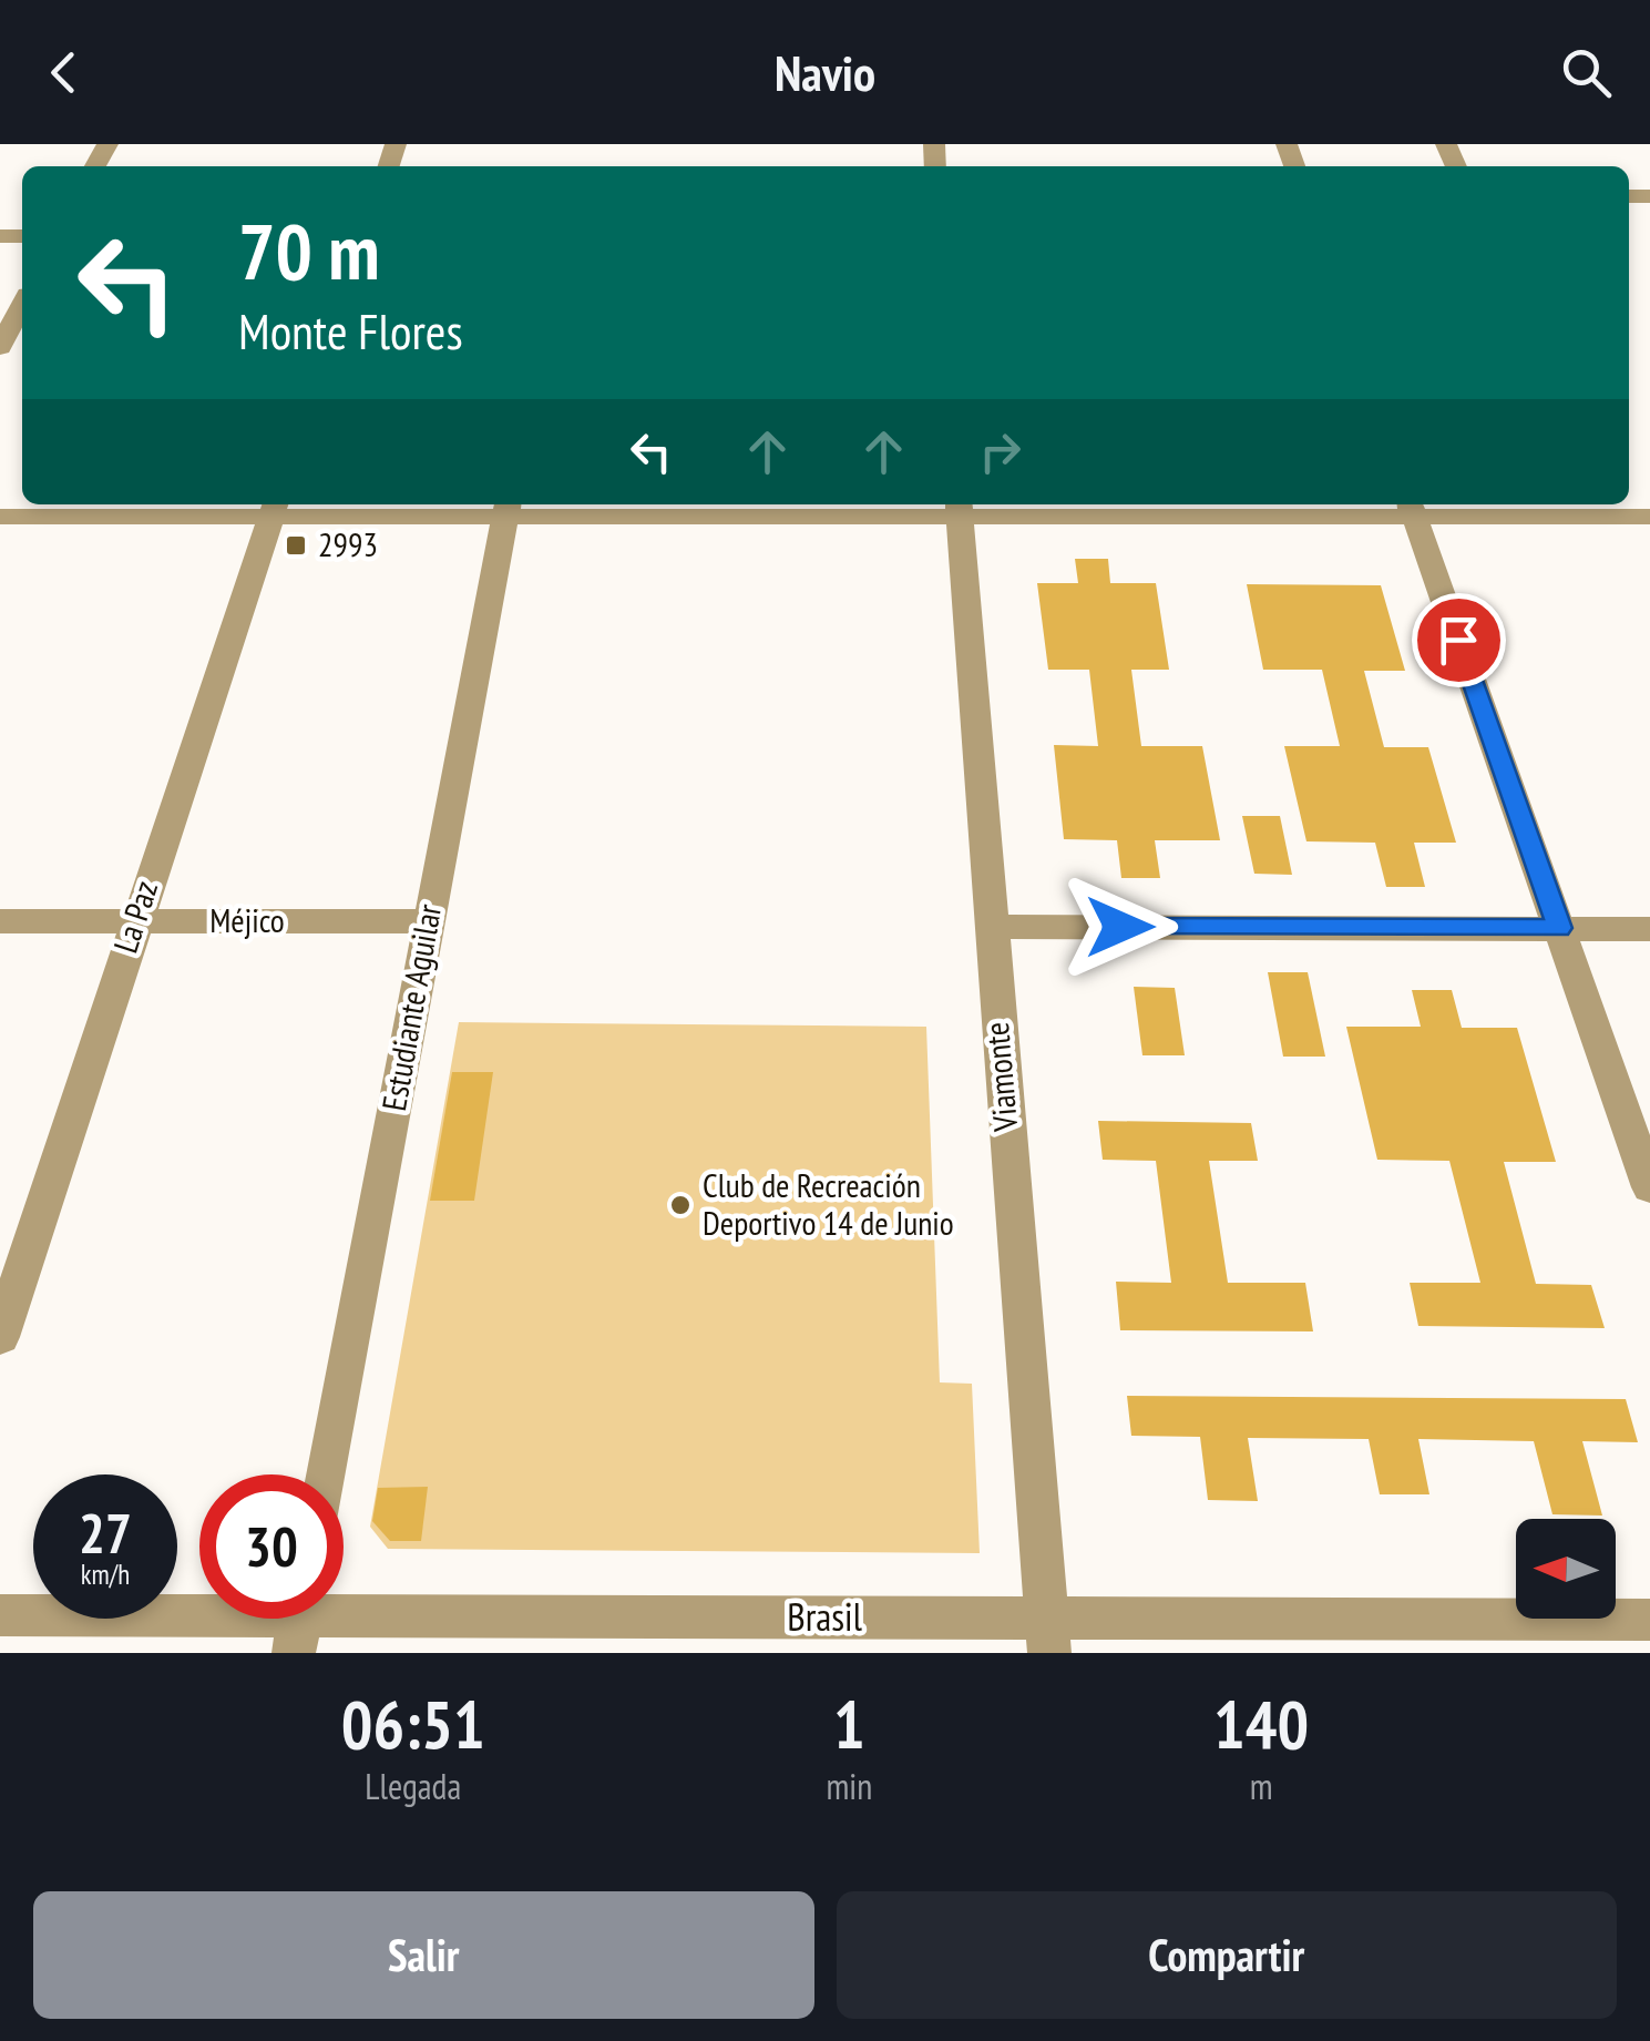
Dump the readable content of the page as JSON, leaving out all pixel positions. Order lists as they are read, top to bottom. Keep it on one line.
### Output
{"streets":{"street":["La Paz","Méjico","Estudiante Aguilar","Viamonte","Brasil"]},"crossings":[["La Paz","Méjico"],["Méjico","Estudiante Aguilar"],["Viamonte","Brasil"]],"places":{"transit":["2993"],"other":["Club de Recreación Deportivo 14 de Junio"]},"north":"left","page":{"header":"Navio","turn":["70 m","Monte Flores"],"speed":"27 km/h","limit":"30","eta":["06:51","Llegada","1","min","140","m"],"buttons":["Salir","Compartir"]}}
